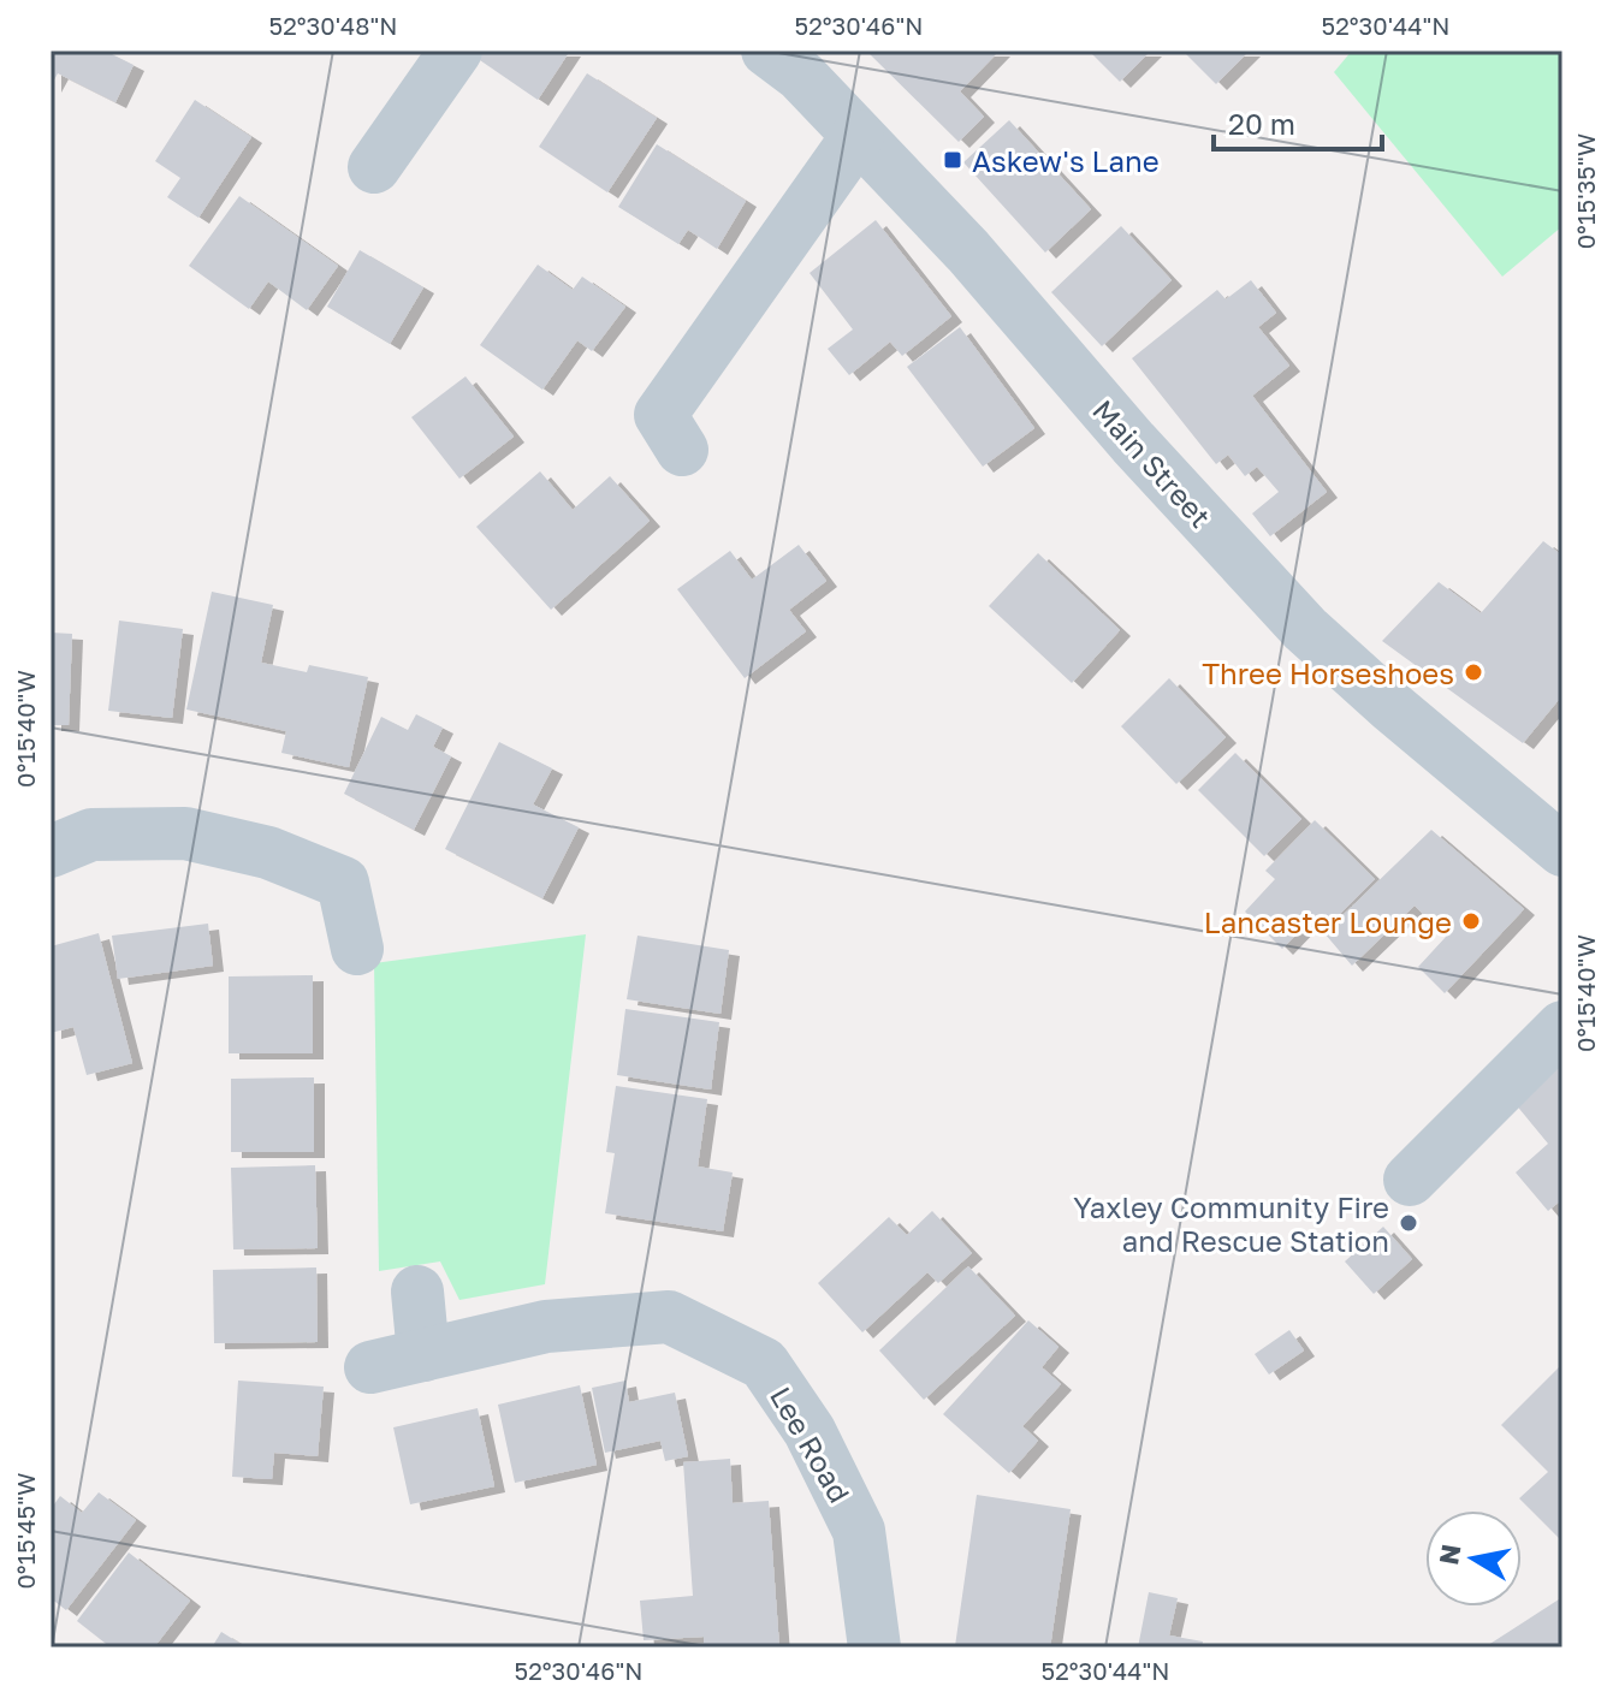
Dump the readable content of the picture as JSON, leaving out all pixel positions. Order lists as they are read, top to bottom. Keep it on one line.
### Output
{"streets":{"street":["Main Street","Lee Road"]},"places":{"transit":["Askew's Lane"],"other":["Three Horseshoes","Lancaster Lounge","Yaxley Community Fire and Rescue Station"]},"scale_bar":"20 m","north":"left","coordinates":["52°30'48\"N","52°30'46\"N","52°30'44\"N","0°15'35\"W","0°15'40\"W","0°15'45\"W"]}
